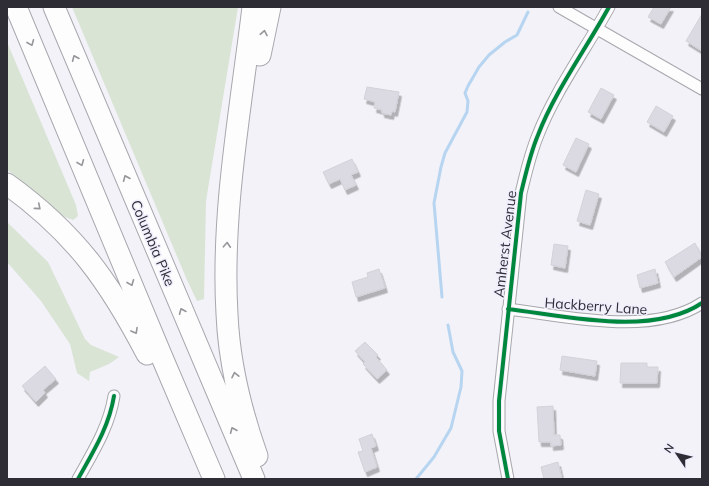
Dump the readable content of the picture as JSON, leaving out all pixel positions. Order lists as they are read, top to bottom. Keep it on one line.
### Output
{"streets":{"highway":["Columbia Pike"],"street":["Amherst Avenue","Hackberry Lane"]},"crossings":[["Amherst Avenue","Hackberry Lane"]],"north":"top left"}
